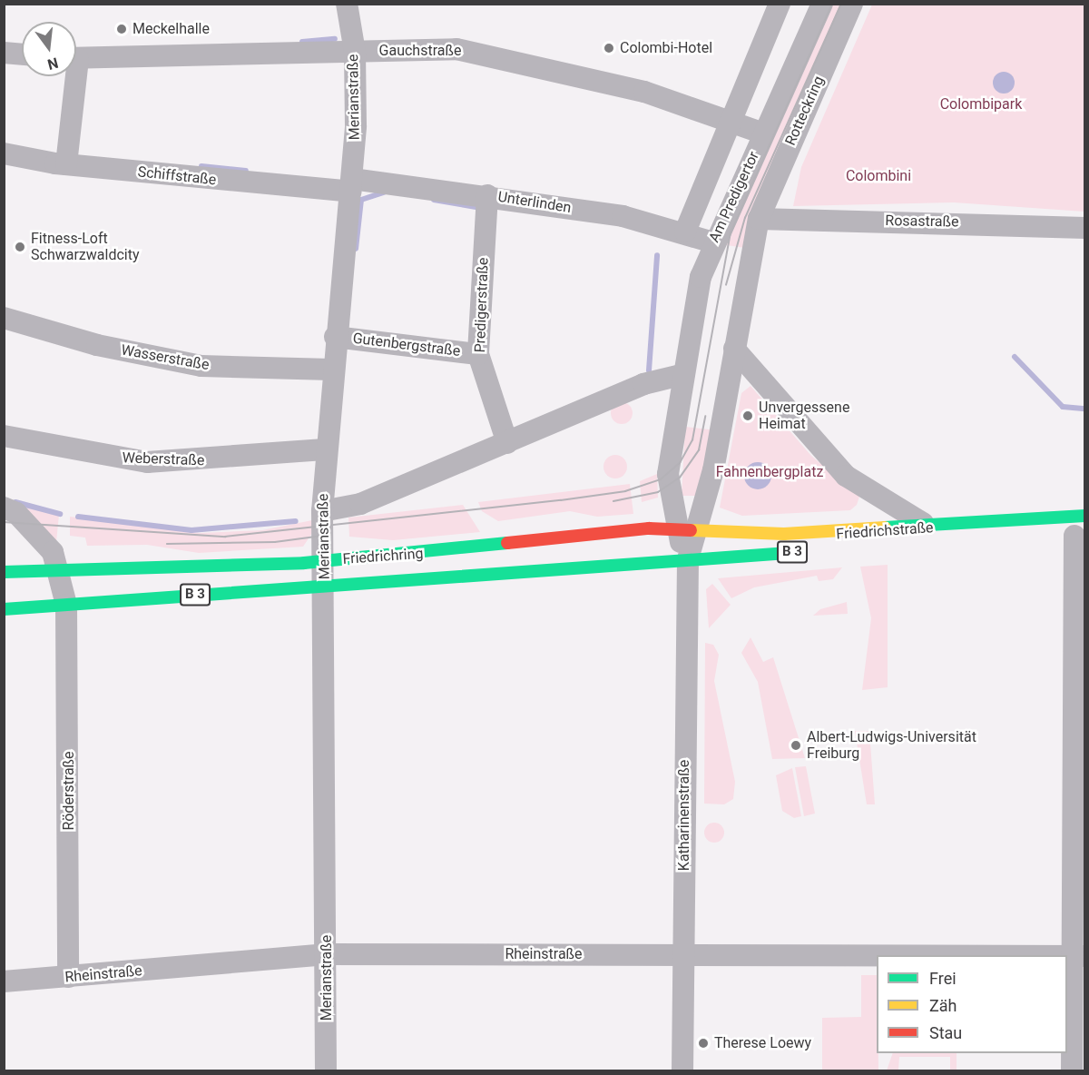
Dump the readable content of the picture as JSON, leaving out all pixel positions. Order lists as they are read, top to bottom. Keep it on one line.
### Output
{"streets":{"main road":["Friedrichstraße","B 3","Friedrichring"],"street":["Gauchstraße","Merianstraße","Rotteckring","Schiffstraße","Am Predigertor","Unterlinden","Rosastraße","Predigerstraße","Gutenbergstraße","Wasserstraße","Weberstraße","Röderstraße","Katharinenstraße","Rheinstraße"]},"crossings":[["Gauchstraße","Merianstraße"],["Gauchstraße","Rotteckring"],["Gauchstraße","Am Predigertor"],["Merianstraße","Schiffstraße"],["Merianstraße","Unterlinden"],["Merianstraße","Gutenbergstraße"],["Merianstraße","Wasserstraße"],["Merianstraße","Weberstraße"],["Merianstraße","Friedrichring"],["Merianstraße","Rheinstraße"],["Rotteckring","Am Predigertor"],["Rotteckring","Rosastraße"],["Schiffstraße","Unterlinden"],["Am Predigertor","Unterlinden"],["Unterlinden","Predigerstraße"],["Predigerstraße","Gutenbergstraße"],["Friedrichstraße","Friedrichring"],["Friedrichstraße","Katharinenstraße"],["Friedrichring","Röderstraße"],["Friedrichring","Katharinenstraße"],["Röderstraße","Rheinstraße"],["Katharinenstraße","Rheinstraße"]],"parks":["Colombipark","Colombini","Fahnenbergplatz"],"places":["Meckelhalle","Colombi-Hotel","Fitness-Loft Schwarzwaldcity","Unvergessene Heimat","Albert-Ludwigs-Universität Freiburg","Therese Loewy"],"legend":["Frei","Zäh","Stau"],"north":"bottom"}
